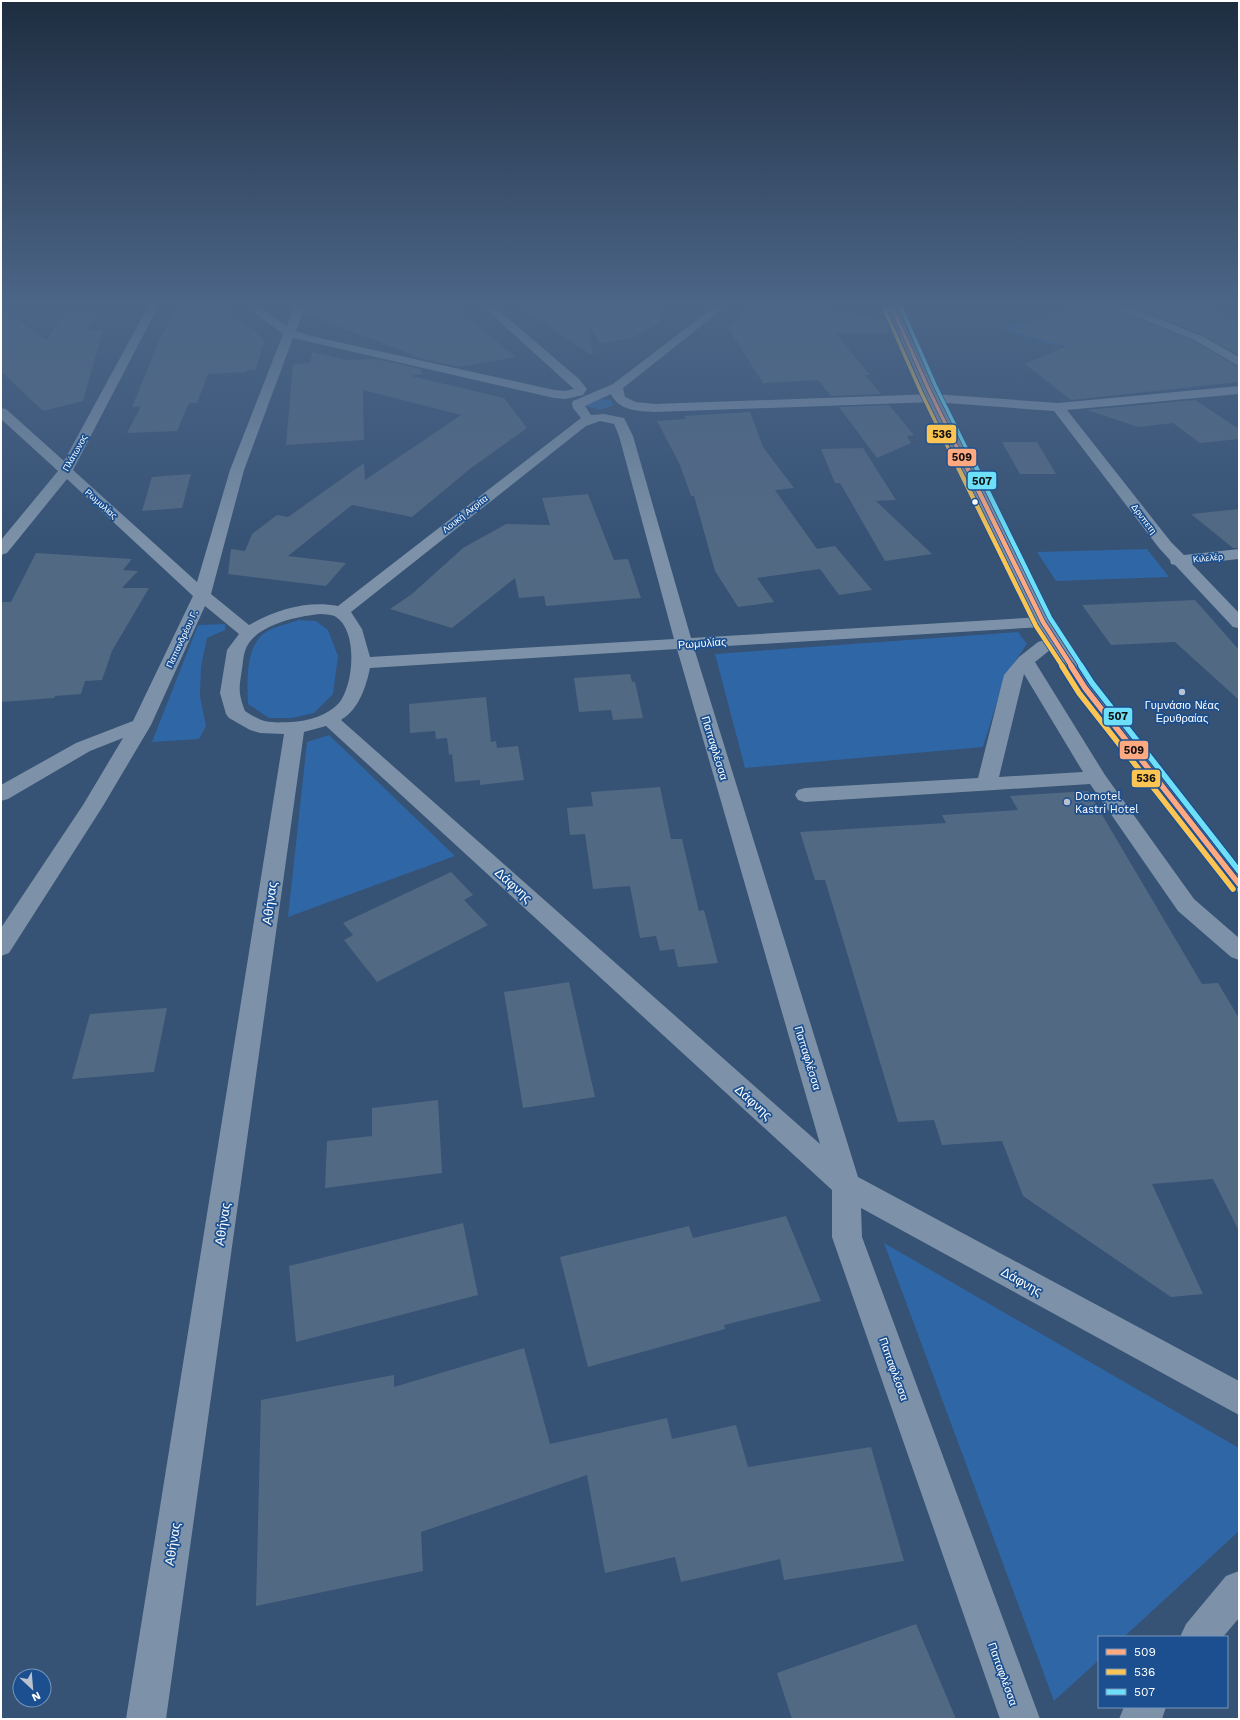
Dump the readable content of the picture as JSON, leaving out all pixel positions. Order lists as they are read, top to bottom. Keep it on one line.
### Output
{"streets":{"street":["Πλάτωνος","Ρωμυλίας","Λουκή Ακρίτα","Δρνπετη","Κιλελέρ","Παπανδρέου Γ.","Παπαφλέσσα","Δάφνης","Αθήνας"]},"crossings":[["Πλάτωνος","Ρωμυλίας"],["Ρωμυλίας","Λουκή Ακρίτα"],["Ρωμυλίας","Παπανδρέου Γ."],["Ρωμυλίας","Παπαφλέσσα"],["Ρωμυλίας","Δάφνης"],["Ρωμυλίας","Αθήνας"],["Λουκή Ακρίτα","Παπαφλέσσα"],["Λουκή Ακρίτα","Δάφνης"],["Λουκή Ακρίτα","Αθήνας"],["Δρνπετη","Κιλελέρ"],["Παπαφλέσσα","Δάφνης"],["Δάφνης","Αθήνας"]],"places":["Γυμνάσιο Νέας Ερυθραίας","Domotel Kastri Hotel"],"lines":["transit line 509","transit line 536","transit line 507"],"legend":["509","536","507"],"north":"bottom right"}
